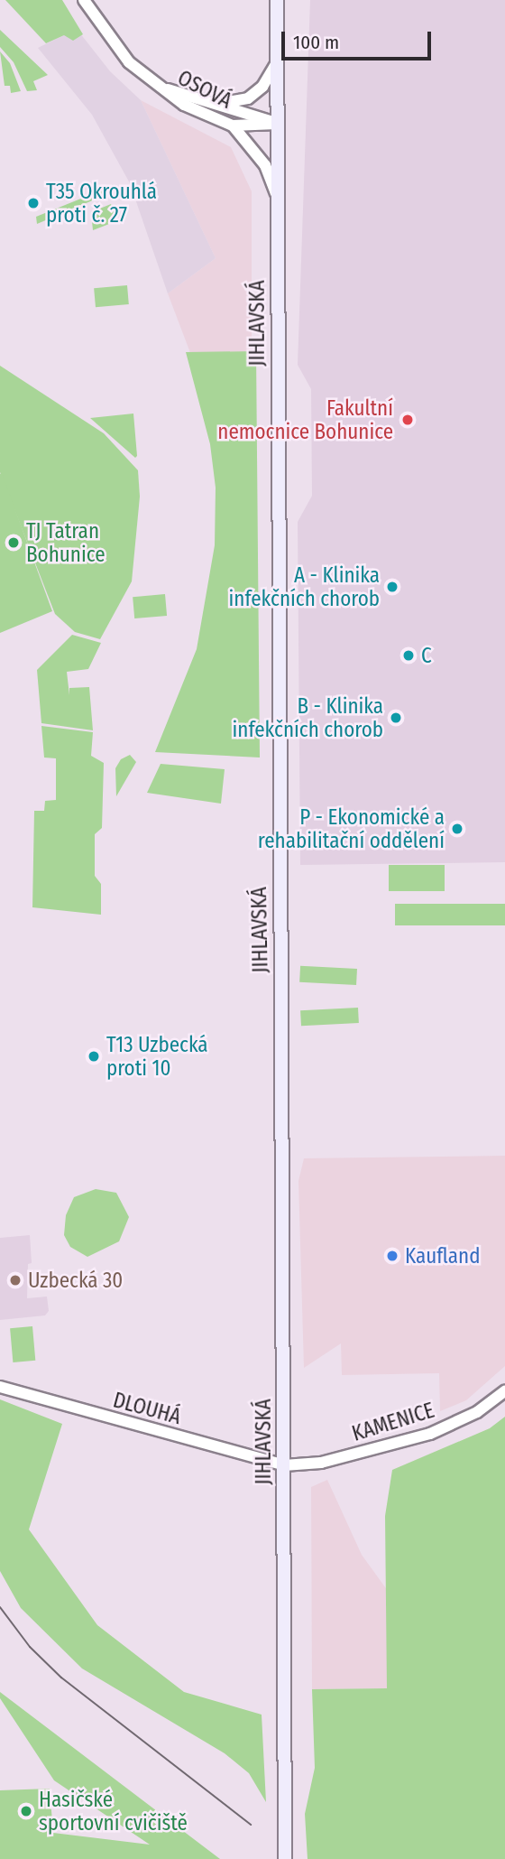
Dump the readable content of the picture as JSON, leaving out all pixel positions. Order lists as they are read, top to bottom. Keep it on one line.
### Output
{"streets":{"main road":["JIHLAVSKÁ"],"street":["OSOVÁ","DLOUHÁ","KAMENICE"]},"crossings":[["OSOVÁ","JIHLAVSKÁ"],["JIHLAVSKÁ","DLOUHÁ"],["JIHLAVSKÁ","KAMENICE"],["DLOUHÁ","KAMENICE"]],"places":["T35 Okrouhlá proti č. 27","Fakultní nemocnice Bohunice","TJ Tatran Bohunice","A - Klinika infekčních chorob","C","B - Klinika infekčních chorob","P - Ekonomické a rehabilitační oddělení","T13 Uzbecká proti 10","Kaufland","Uzbecká 30","Hasičské sportovní cvičiště"],"scale_bar":"100 m"}
